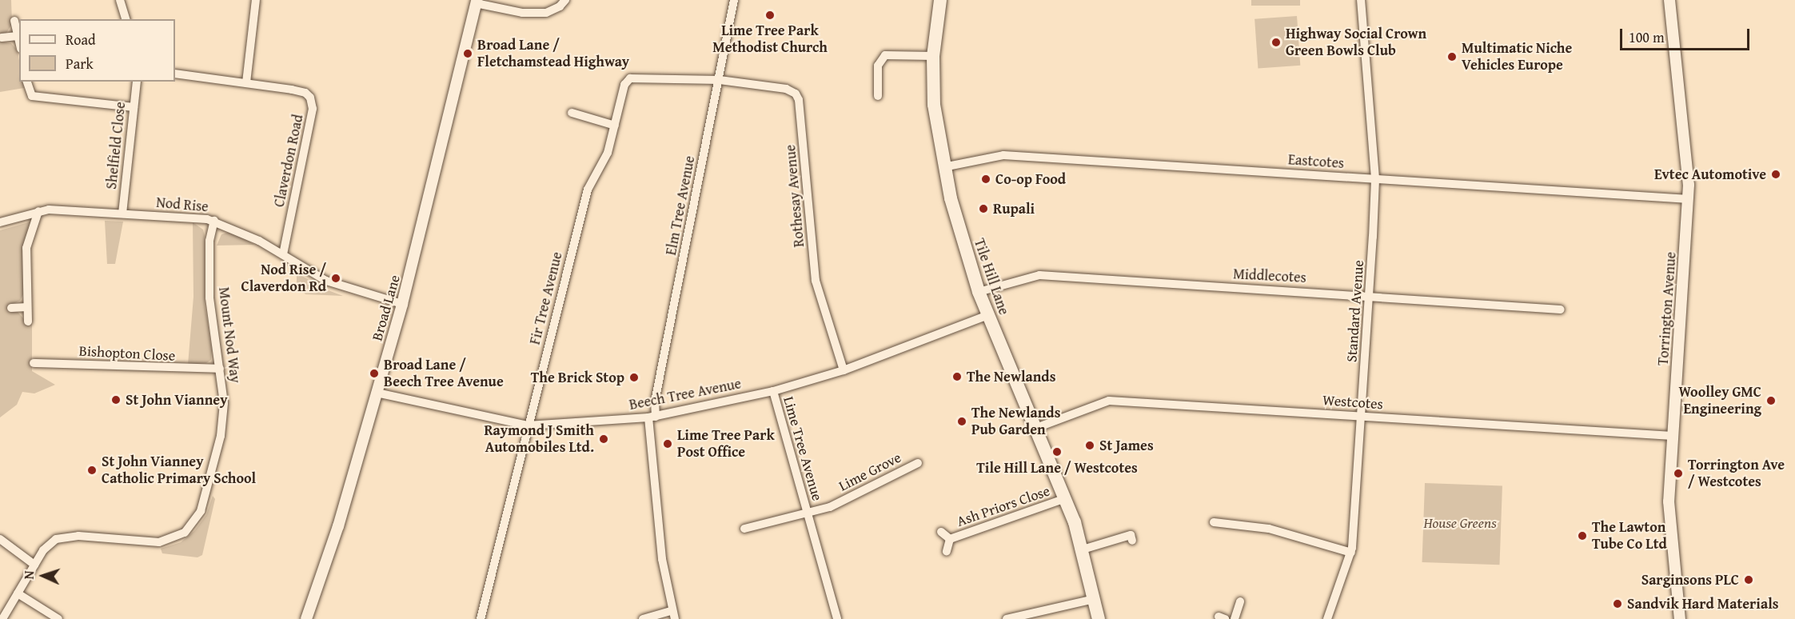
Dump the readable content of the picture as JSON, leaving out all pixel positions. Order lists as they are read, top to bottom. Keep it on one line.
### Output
{"streets":{"main road":["Tile Hill Lane"],"street":["Shelfield Close","Claverdon Road","Eastcotes","Rothesay Avenue","Nod Rise","Elm Tree Avenue","Middlecotes","Fir Tree Avenue","Broad Lane","Torrington Avenue","Standard Avenue","Mount Nod Way","Bishopton Close","Beech Tree Avenue","Westcotes","Lime Tree Avenue","Lime Grove","Ash Priors Close"]},"crossings":[["Shelfield Close","Nod Rise"],["Claverdon Road","Nod Rise"],["Eastcotes","Tile Hill Lane"],["Eastcotes","Torrington Avenue"],["Eastcotes","Standard Avenue"],["Rothesay Avenue","Elm Tree Avenue"],["Rothesay Avenue","Fir Tree Avenue"],["Rothesay Avenue","Beech Tree Avenue"],["Nod Rise","Broad Lane"],["Nod Rise","Mount Nod Way"],["Elm Tree Avenue","Fir Tree Avenue"],["Elm Tree Avenue","Beech Tree Avenue"],["Middlecotes","Tile Hill Lane"],["Middlecotes","Standard Avenue"],["Tile Hill Lane","Beech Tree Avenue"],["Tile Hill Lane","Westcotes"],["Tile Hill Lane","Ash Priors Close"],["Fir Tree Avenue","Beech Tree Avenue"],["Broad Lane","Beech Tree Avenue"],["Torrington Avenue","Westcotes"],["Standard Avenue","Westcotes"],["Mount Nod Way","Bishopton Close"],["Beech Tree Avenue","Lime Tree Avenue"],["Lime Tree Avenue","Lime Grove"]],"parks":["House Greens"],"places":["Lime Tree Park Methodist Church","Highway Social Crown Green Bowls Club","Broad Lane / Fletchamstead Highway","Multimatic Niche Vehicles Europe","Evtec Automotive","Co-op Food","Rupali","Nod Rise / Claverdon Rd","Broad Lane / Beech Tree Avenue","The Newlands","The Brick Stop","St John Vianney","Woolley GMC Engineering","The Newlands Pub Garden","Raymond J Smith Automobiles Ltd.","Lime Tree Park Post Office","St James","Tile Hill Lane / Westcotes","St John Vianney Catholic Primary School","Torrington Ave / Westcotes","The Lawton Tube Co Ltd","Sarginsons PLC","Sandvik Hard Materials"],"legend":["Road","Park"],"scale_bar":"100 m","north":"left"}
